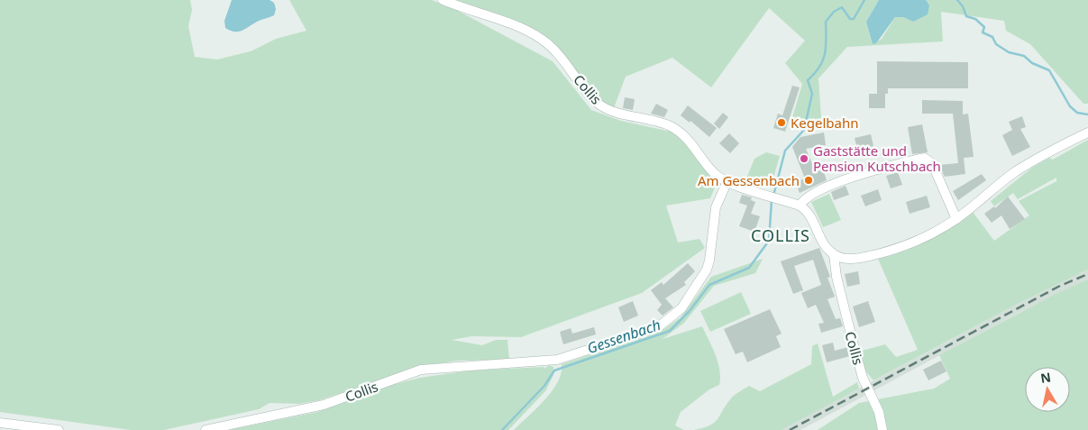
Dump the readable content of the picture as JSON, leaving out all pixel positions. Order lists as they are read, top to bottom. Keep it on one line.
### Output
{"streets":{"street":["Collis"]},"districts":["COLLIS"],"water":["Gessenbach"],"places":["Kegelbahn","Gaststätte und Pension Kutschbach","Am Gessenbach"],"north":"top"}
